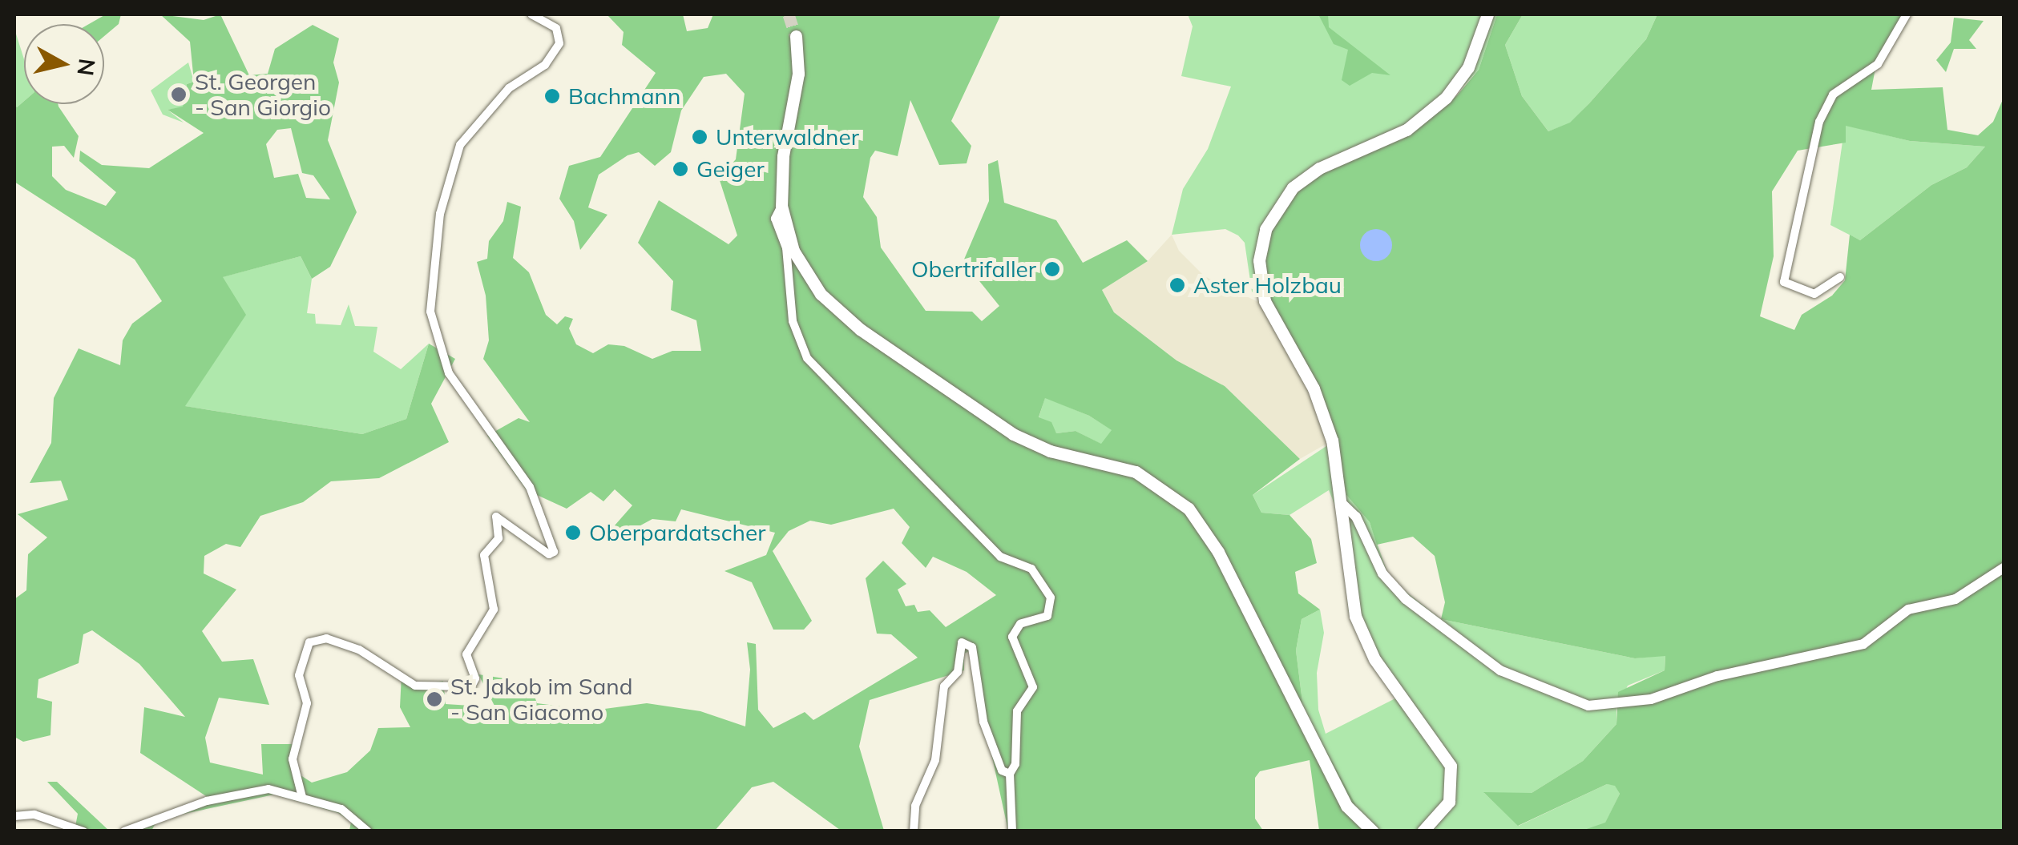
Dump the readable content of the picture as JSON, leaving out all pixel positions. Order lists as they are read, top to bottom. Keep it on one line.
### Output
{"places":["St. Georgen - San Giorgio","Bachmann","Unterwaldner","Geiger","Obertrifaller","Aster Holzbau","Oberpardatscher","St. Jakob im Sand - San Giacomo"],"north":"right"}
